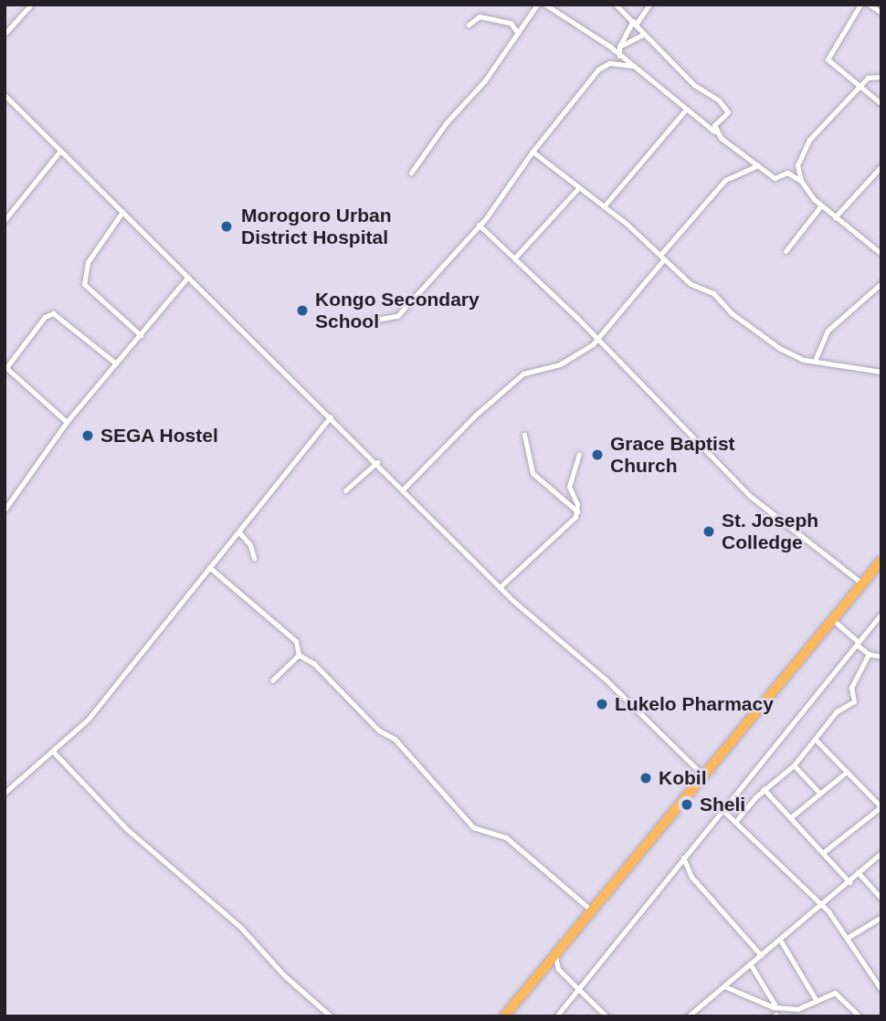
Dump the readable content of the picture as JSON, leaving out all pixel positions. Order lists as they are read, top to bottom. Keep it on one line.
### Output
{"places":["Morogoro Urban District Hospital","Kongo Secondary School","SEGA Hostel","Grace Baptist Church","St. Joseph Colledge","Lukelo Pharmacy","Kobil","Sheli"]}
